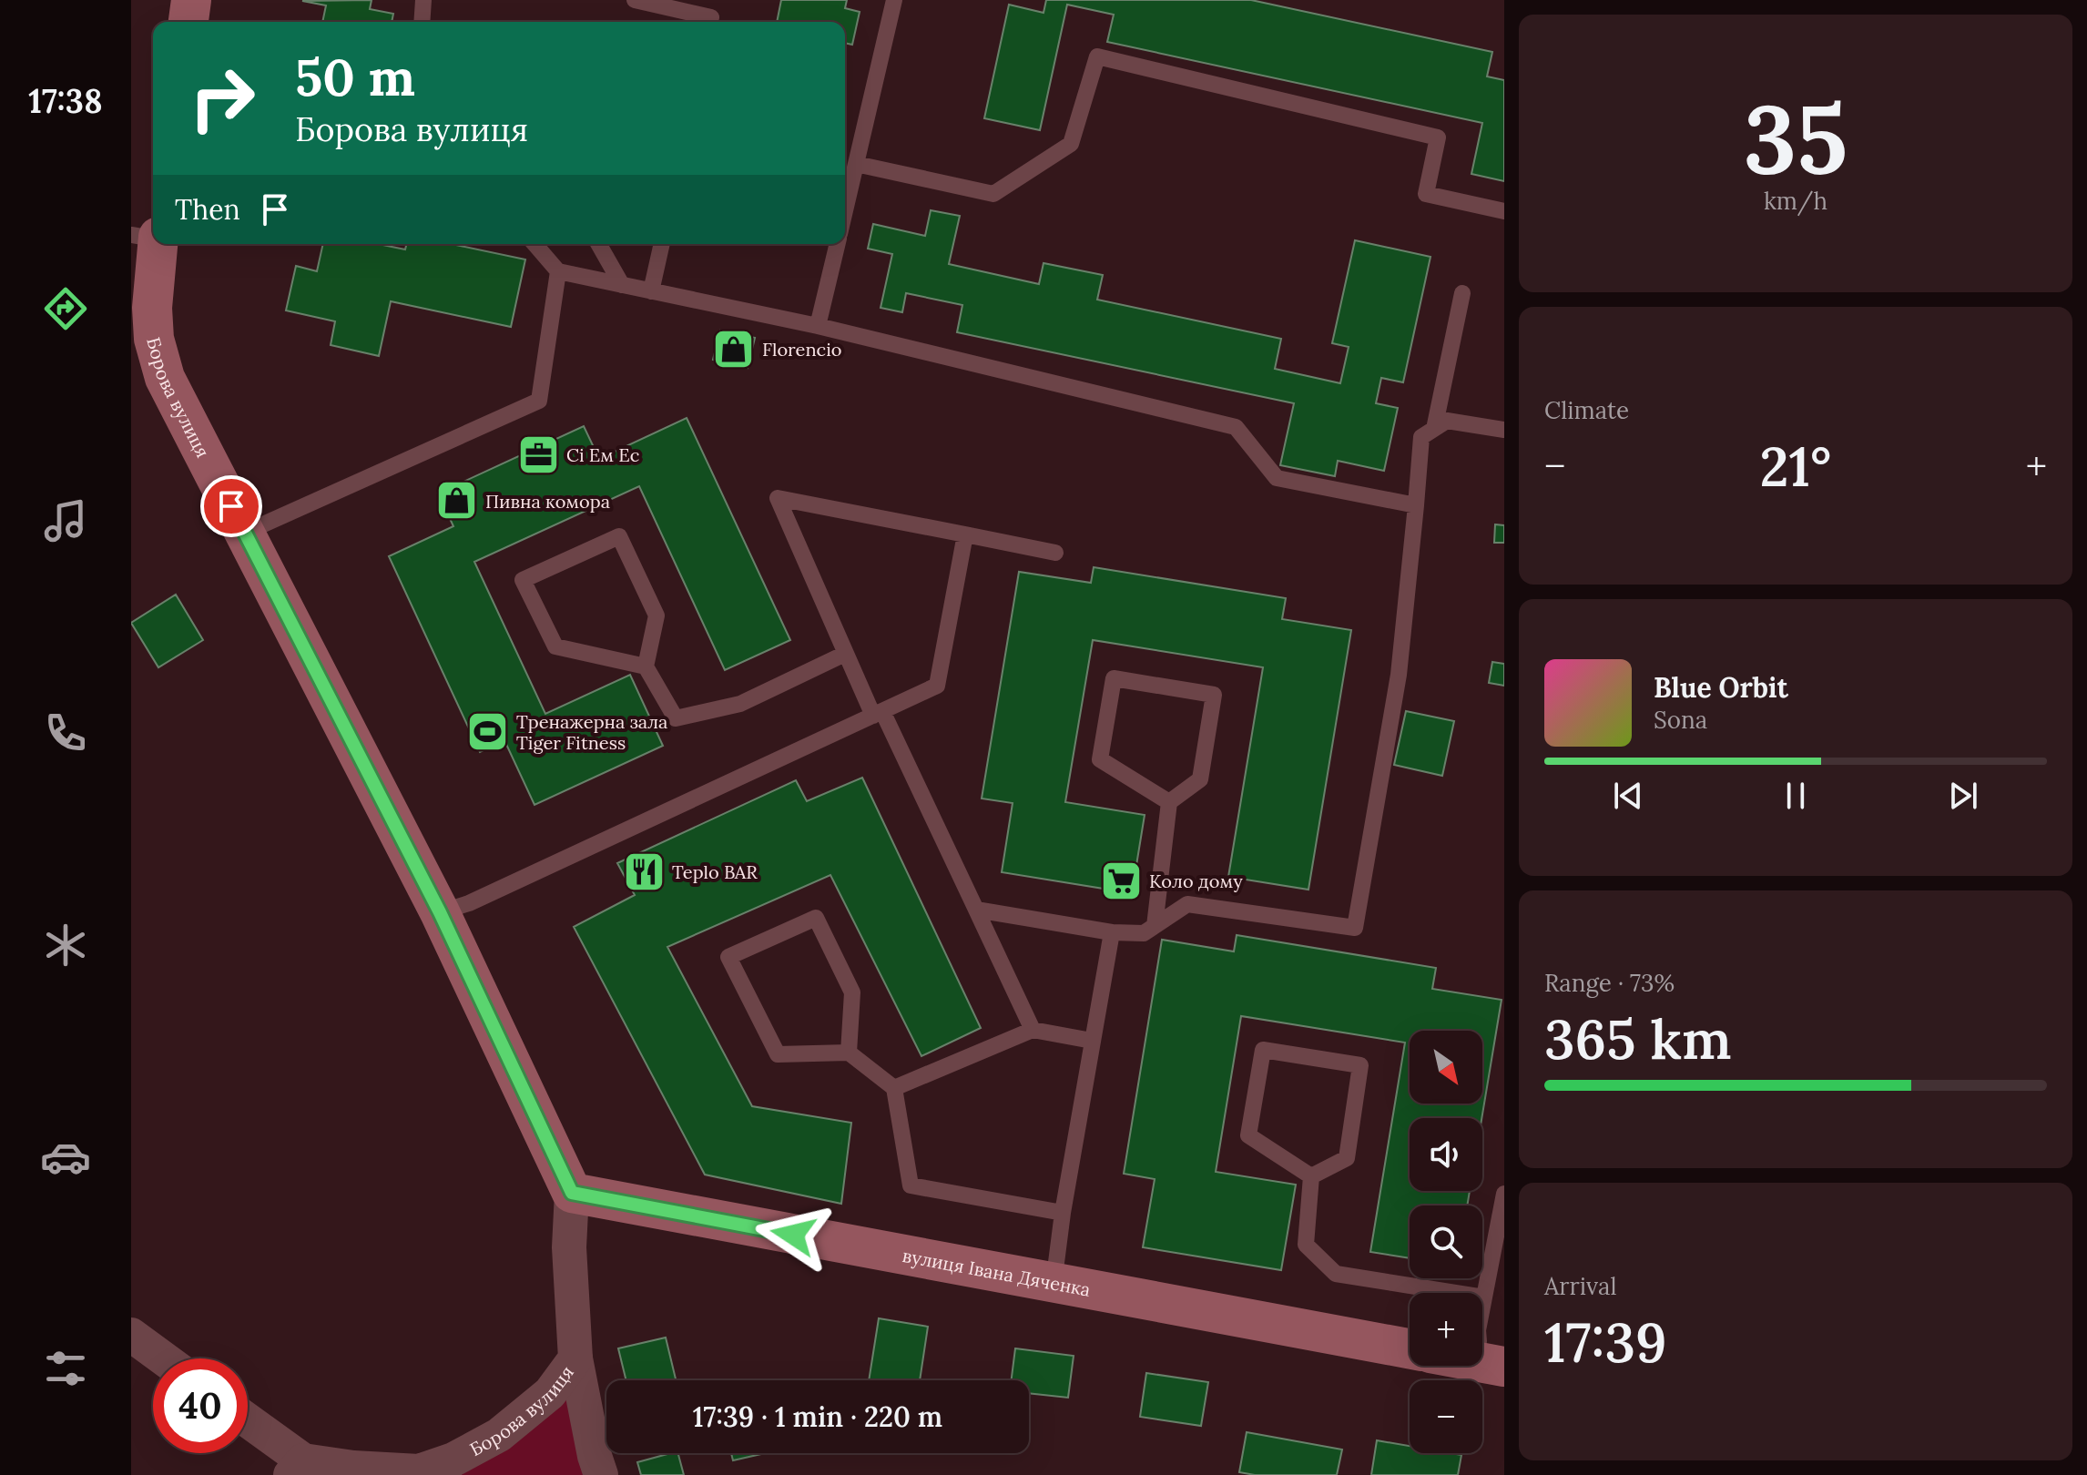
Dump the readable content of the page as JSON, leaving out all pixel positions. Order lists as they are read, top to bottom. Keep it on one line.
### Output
{"streets":{"street":["Борова вулиця","вулиця Івана Дяченка"]},"crossings":[["Борова вулиця","вулиця Івана Дяченка"]],"places":{"shop":["Florencio","Пивна комора"],"office":["Сі Ем Ес"],"sports":["Тренажерна зала Tiger Fitness"],"restaurant":["Teplo BAR"],"supermarket":["Коло дому"]},"north":"bottom right","page":{"tabs":"17:38","tile":[["35","km/h"],"Climate",["Range · 73%","365 km"],["Arrival","17:39"]],"turn":["50 m","Борова вулиця"],"then":"Then","heat":["−","21°","+"],"song":["Blue Orbit","Sona"],"map_buttons":["+","−"],"limit":"40","trip":"17:39 · 1 min · 220 m"}}
